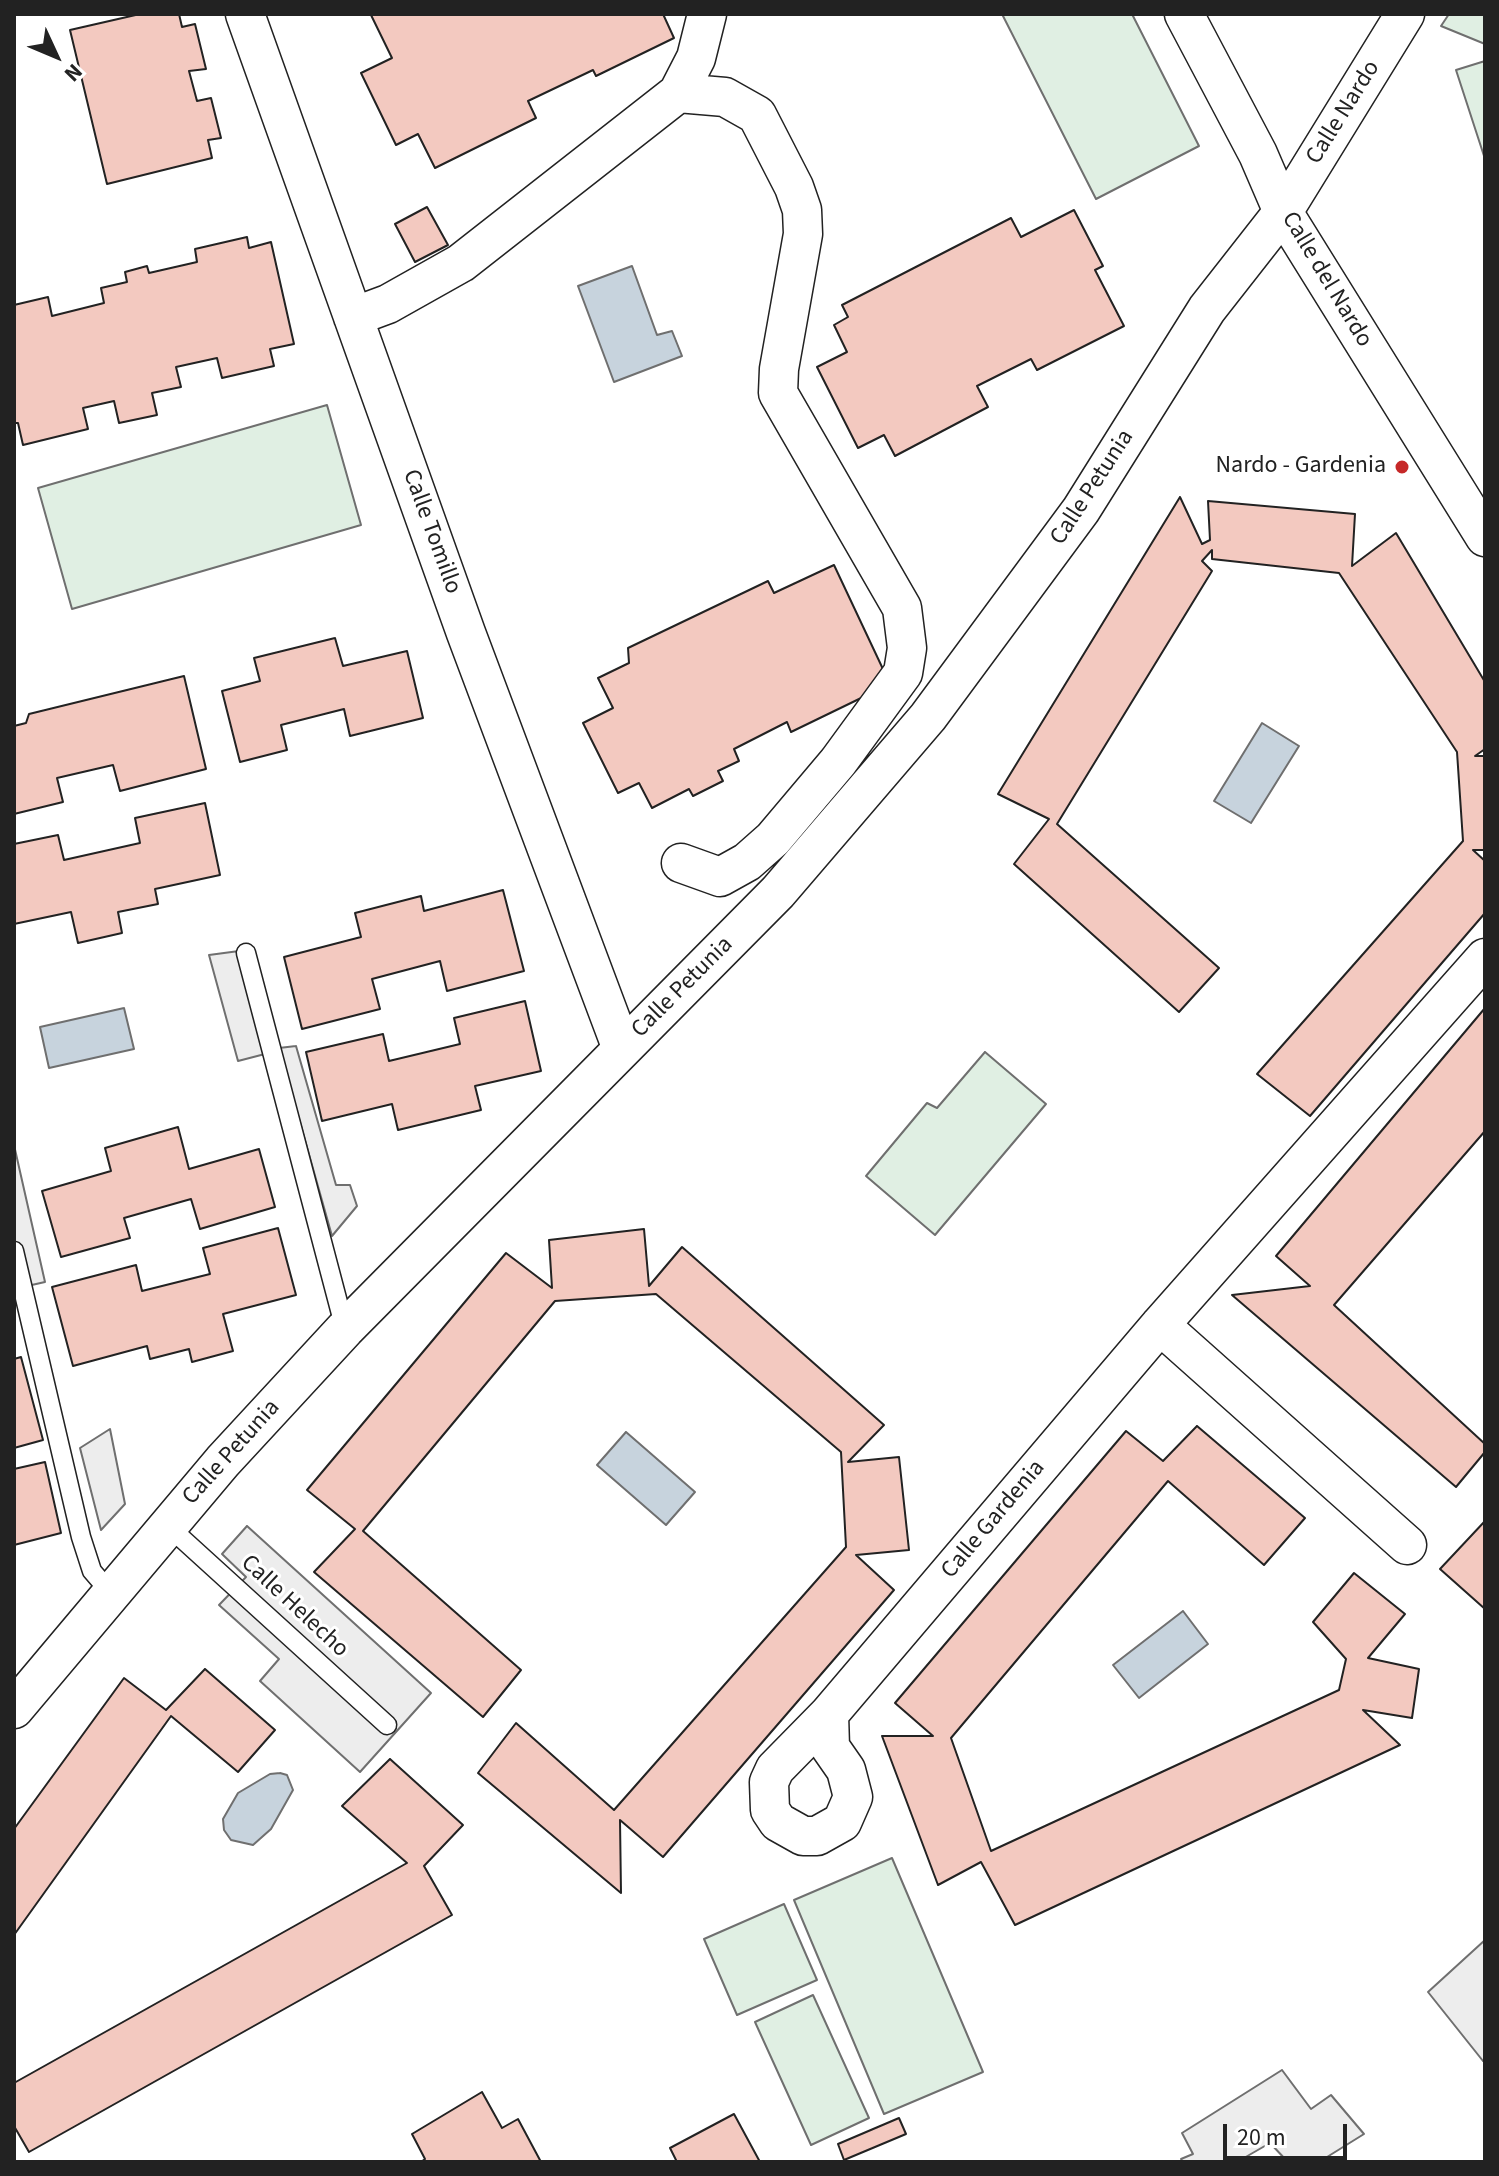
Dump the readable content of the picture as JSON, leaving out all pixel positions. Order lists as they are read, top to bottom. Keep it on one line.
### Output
{"streets":{"street":["Calle Nardo","Calle del Nardo","Calle Petunia","Calle Tomillo","Calle Gardenia"],"lane":["Calle Helecho"]},"crossings":[["Calle Nardo","Calle del Nardo"],["Calle Nardo","Calle Petunia"],["Calle del Nardo","Calle Petunia"],["Calle Petunia","Calle Tomillo"],["Calle Petunia","Calle Helecho"]],"places":["Nardo - Gardenia"],"scale_bar":"20 m","north":"bottom right"}
